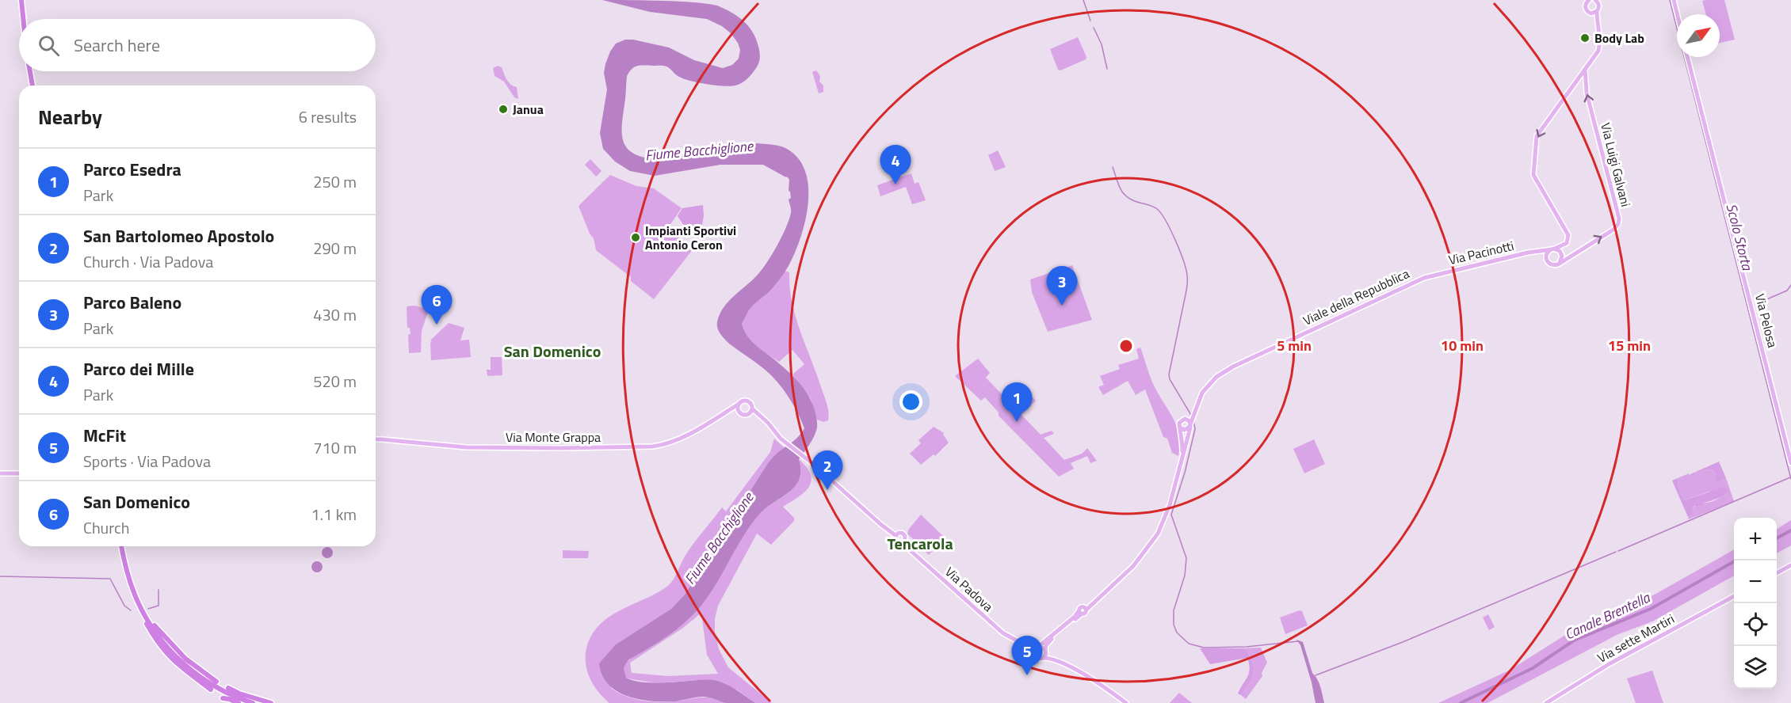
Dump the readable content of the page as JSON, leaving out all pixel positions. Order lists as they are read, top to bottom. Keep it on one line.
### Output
{"streets":{"main road":["Via Luigi Galvani","Via Pacinotti","Viale della Repubblica","Via Pelosa","Via Monte Grappa","Via Padova","Via sette Martiri"]},"crossings":[["Via Pacinotti","Viale della Repubblica"],["Viale della Repubblica","Via Padova"],["Via Monte Grappa","Via Padova"]],"one_way":["Via Luigi Galvani"],"districts":["San Domenico","Tencarola"],"water":["Fiume Bacchiglione","Scolo Storta","Canale Brentella"],"places":["Body Lab","Janua","Impianti Sportivi Antonio Ceron"],"north":"top right","page":{"search":"Search here","heading":["Nearby","6 results"],"pins":["4","3","6","1","2","5"],"list":[{"mark":"1","name":"Parco Esedra","note":"Park","value":"250 m"},{"mark":"2","name":"San Bartolomeo Apostolo","note":"Church · Via Padova","value":"290 m"},{"mark":"3","name":"Parco Baleno","note":"Park","value":"430 m"},{"mark":"4","name":"Parco dei Mille","note":"Park","value":"520 m"},{"mark":"5","name":"McFit","note":"Sports · Via Padova","value":"710 m"},{"mark":"6","name":"San Domenico","note":"Church","value":"1.1 km"}],"map_buttons":["+","−"]},"rings":["5 min","10 min","15 min"]}
